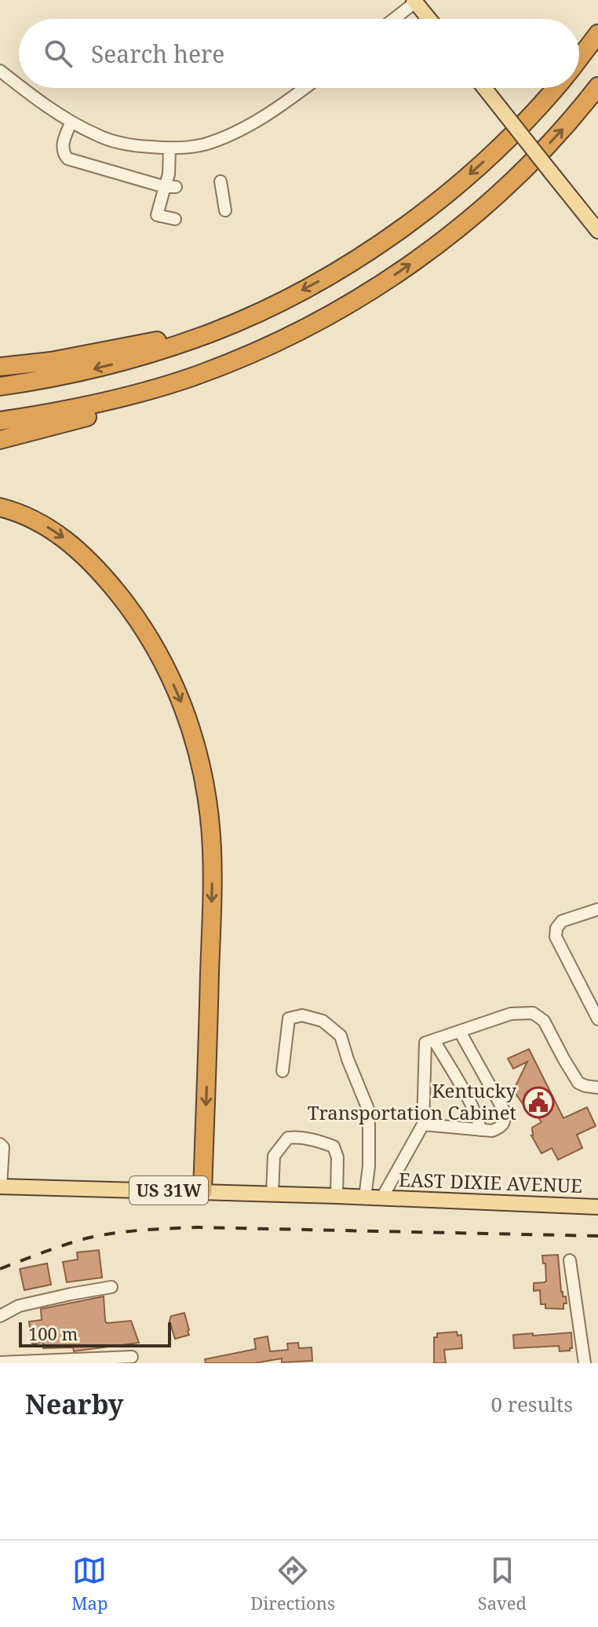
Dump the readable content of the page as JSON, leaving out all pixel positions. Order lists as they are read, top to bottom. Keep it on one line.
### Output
{"streets":{"main road":["EAST DIXIE AVENUE","US 31W"]},"crossings":[["EAST DIXIE AVENUE","US 31W"]],"places":{"public building":["Kentucky Transportation Cabinet"]},"scale_bar":"100 m","page":{"search":"Search here","scale":"100 m","heading":["Nearby","0 results"],"nav":["Map","Directions","Saved"]}}
